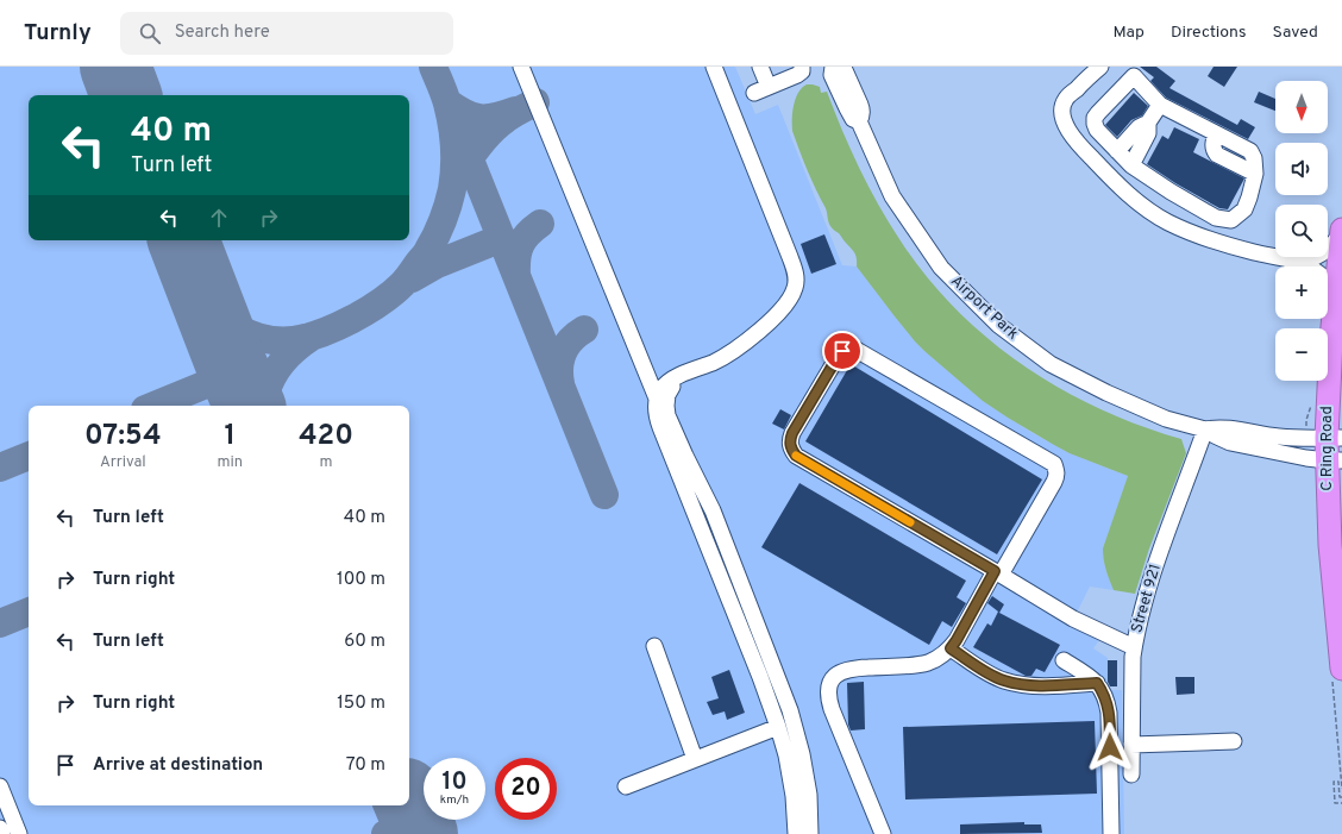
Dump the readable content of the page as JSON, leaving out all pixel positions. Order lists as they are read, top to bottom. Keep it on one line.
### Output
{"streets":{"highway":["C Ring Road"],"street":["Airport Park","Street 921"]},"crossings":[["Airport Park","C Ring Road"],["Airport Park","Street 921"]],"north":"bottom","page":{"header":"Turnly","search":"Search here","nav":["Map","Directions","Saved"],"map_buttons":["+","−"],"turn":["40 m","Turn left"],"eta":["07:54","Arrival","1","min","420","m"],"list":[{"name":"Turn left","value":"40 m"},{"name":"Turn right","value":"100 m"},{"name":"Turn left","value":"60 m"},{"name":"Turn right","value":"150 m"},{"name":"Arrive at destination","value":"70 m"}],"speed":"10 km/h","limit":"20"}}
